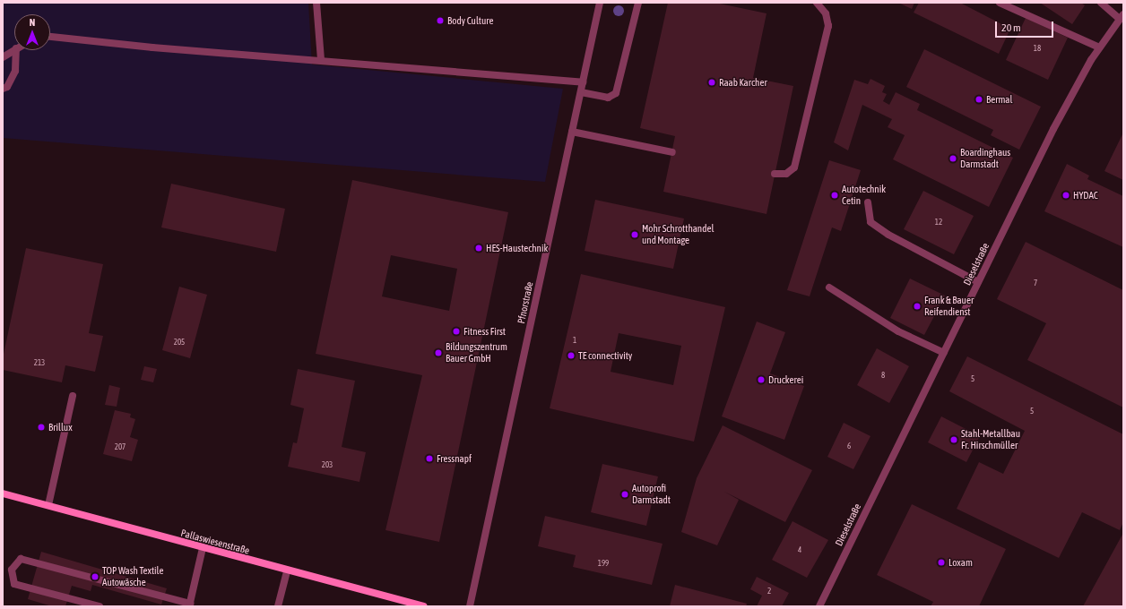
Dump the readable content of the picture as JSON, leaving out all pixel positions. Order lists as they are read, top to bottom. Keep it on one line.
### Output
{"streets":{"main road":["Pallaswiesenstraße"],"street":["Dieselstraße","Pfnorstraße"]},"places":["Body Culture","Raab Karcher","Bermal","Boardinghaus Darmstadt","Autotechnik Cetin","HYDAC","Mohr Schrotthandel und Montage","HES-Haustechnik","Frank & Bauer Reifendienst","Fitness First","Bildungszentrum Bauer GmbH","TE connectivity","Druckerei","Brillux","Stahl-Metallbau Fr. Hirschmüller","Fressnapf","Autoprofi Darmstadt","Loxam","TOP Wash Textile Autowäsche"],"house_numbers":["18","12","7","1","205","213","8","5","5","6","207","203","4","199","2"],"scale_bar":"20 m","north":"top"}
